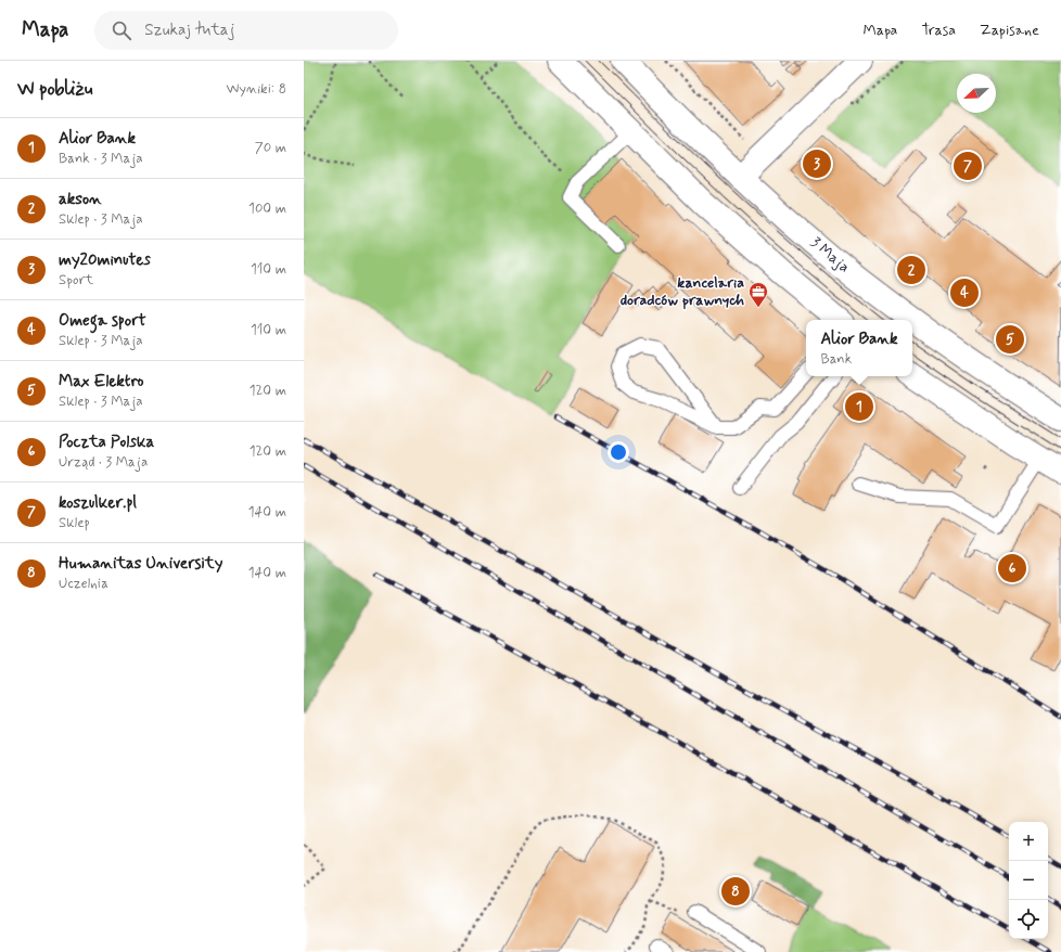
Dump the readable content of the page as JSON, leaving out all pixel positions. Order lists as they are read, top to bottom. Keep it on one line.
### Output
{"streets":{"main road":["3 Maja"]},"places":{"office":["kancelaria doradców prawnych"]},"north":"bottom left","page":{"header":"Mapa","search":"Szukaj tutaj","nav":["Mapa","Trasa","Zapisane"],"heading":["W pobliżu","Wyniki: 8"],"list":[{"mark":"1","name":"Alior Bank","note":"Bank · 3 Maja","value":"70 m"},{"mark":"2","name":"akson","note":"Sklep · 3 Maja","value":"100 m"},{"mark":"3","name":"my20minutes","note":"Sport","value":"110 m"},{"mark":"4","name":"Omega sport","note":"Sklep · 3 Maja","value":"110 m"},{"mark":"5","name":"Max Elektro","note":"Sklep · 3 Maja","value":"120 m"},{"mark":"6","name":"Poczta Polska","note":"Urząd · 3 Maja","value":"120 m"},{"mark":"7","name":"koszulker.pl","note":"Sklep","value":"140 m"},{"mark":"8","name":"Humanitas University","note":"Uczelnia","value":"140 m"}],"pins":["3","7","2","4","5","1","6","8"],"popup":["Alior Bank","Bank"],"map_buttons":["+","−"]}}
